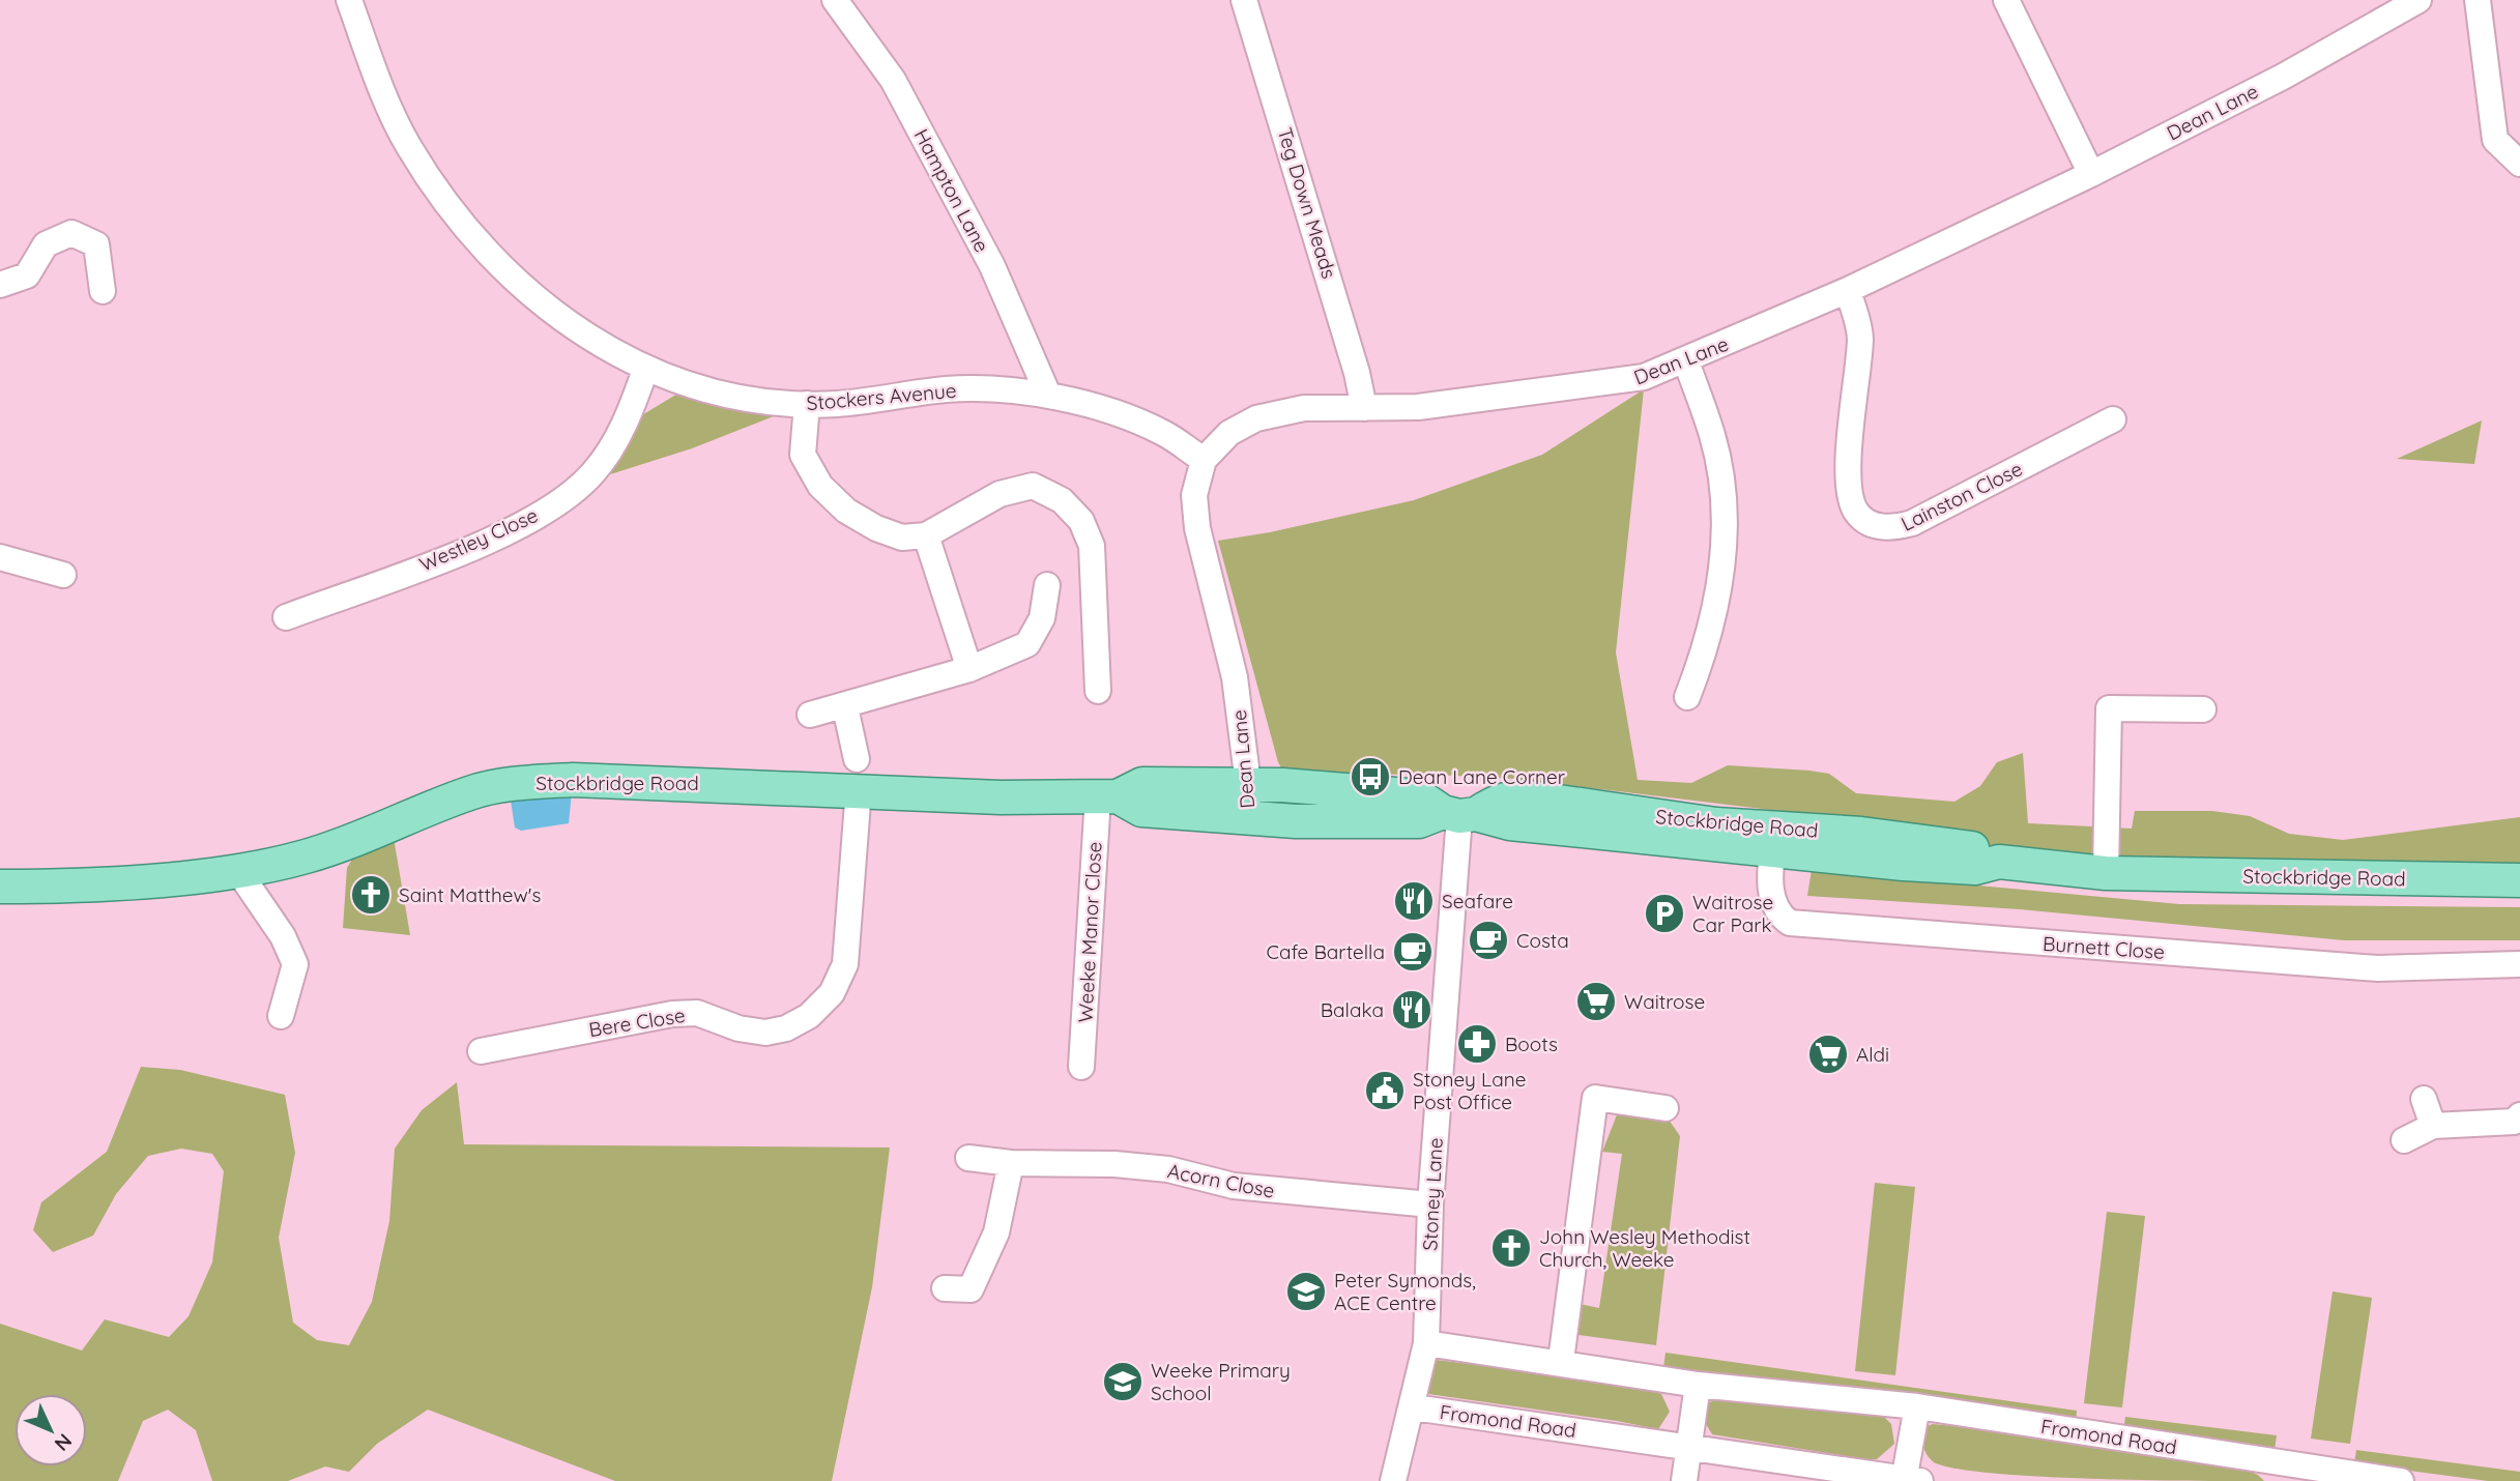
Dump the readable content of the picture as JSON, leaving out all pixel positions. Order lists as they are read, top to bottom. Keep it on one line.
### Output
{"streets":{"main road":["Stockbridge Road"],"street":["Dean Lane","Hampton Lane","Teg Down Meads","Stockers Avenue","Lainston Close","Westley Close","Weeke Manor Close","Burnett Close","Bere Close","Acorn Close","Stoney Lane","Fromond Road"]},"crossings":[["Dean Lane","Teg Down Meads"],["Dean Lane","Stockers Avenue"],["Dean Lane","Lainston Close"],["Dean Lane","Stockbridge Road"],["Hampton Lane","Stockers Avenue"],["Stockers Avenue","Westley Close"],["Stockbridge Road","Weeke Manor Close"],["Stockbridge Road","Burnett Close"],["Stockbridge Road","Bere Close"],["Stockbridge Road","Stoney Lane"],["Acorn Close","Stoney Lane"],["Stoney Lane","Fromond Road"]],"places":{"bus stop":["Dean Lane Corner"],"church":["Saint Matthew's","John Wesley Methodist Church, Weeke"],"restaurant":["Seafare","Balaka"],"parking":["Waitrose Car Park"],"cafe":["Costa","Cafe Bartella"],"supermarket":["Waitrose","Aldi"],"pharmacy":["Boots"],"public building":["Stoney Lane Post Office"],"school or university":["Peter Symonds, ACE Centre","Weeke Primary School"]},"north":"bottom right"}
